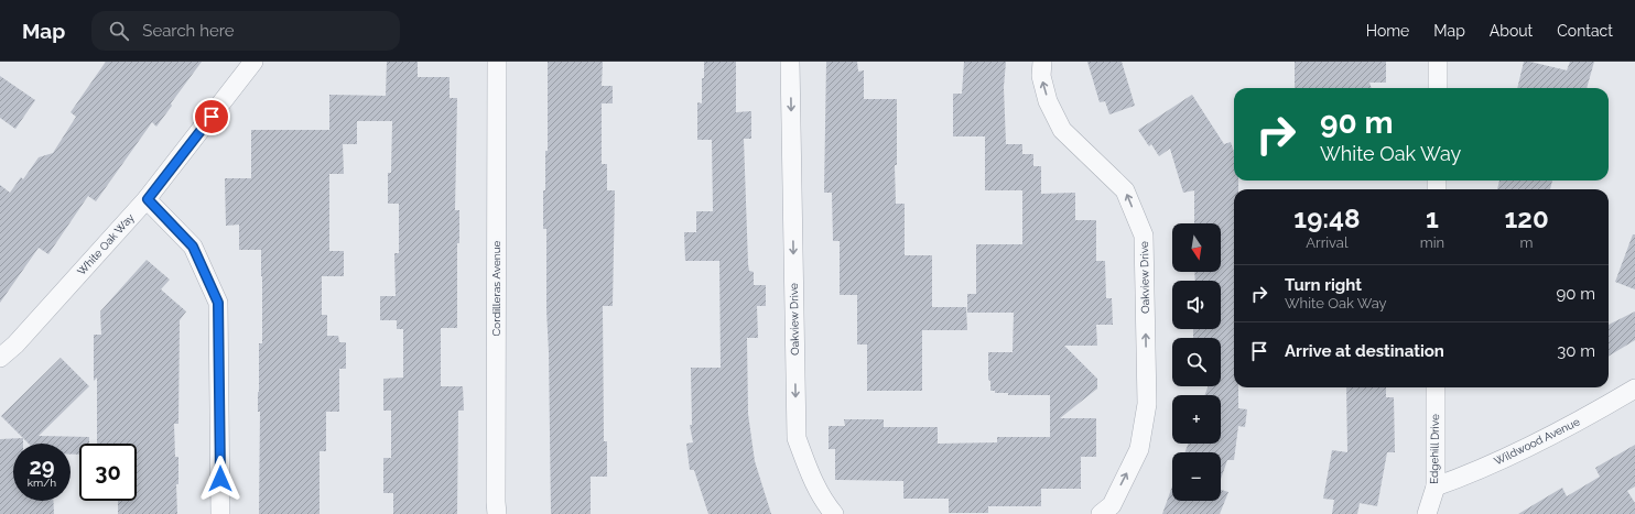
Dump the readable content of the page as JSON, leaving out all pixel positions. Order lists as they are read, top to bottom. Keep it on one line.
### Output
{"streets":{"street":["White Oak Way","Oakview Drive","Cordilleras Avenue","Wildwood Avenue","Edgehill Drive"]},"crossings":[["Wildwood Avenue","Edgehill Drive"]],"north":"bottom","page":{"header":"Map","search":"Search here","nav":["Home","Map","About","Contact"],"turn":["90 m","White Oak Way"],"eta":["19:48","Arrival","1","min","120","m"],"map_buttons":["+","−"],"list":[{"name":"Turn right","note":"White Oak Way","value":"90 m"},{"name":"Arrive at destination","value":"30 m"}],"speed":"29 km/h","limit":"30"}}
